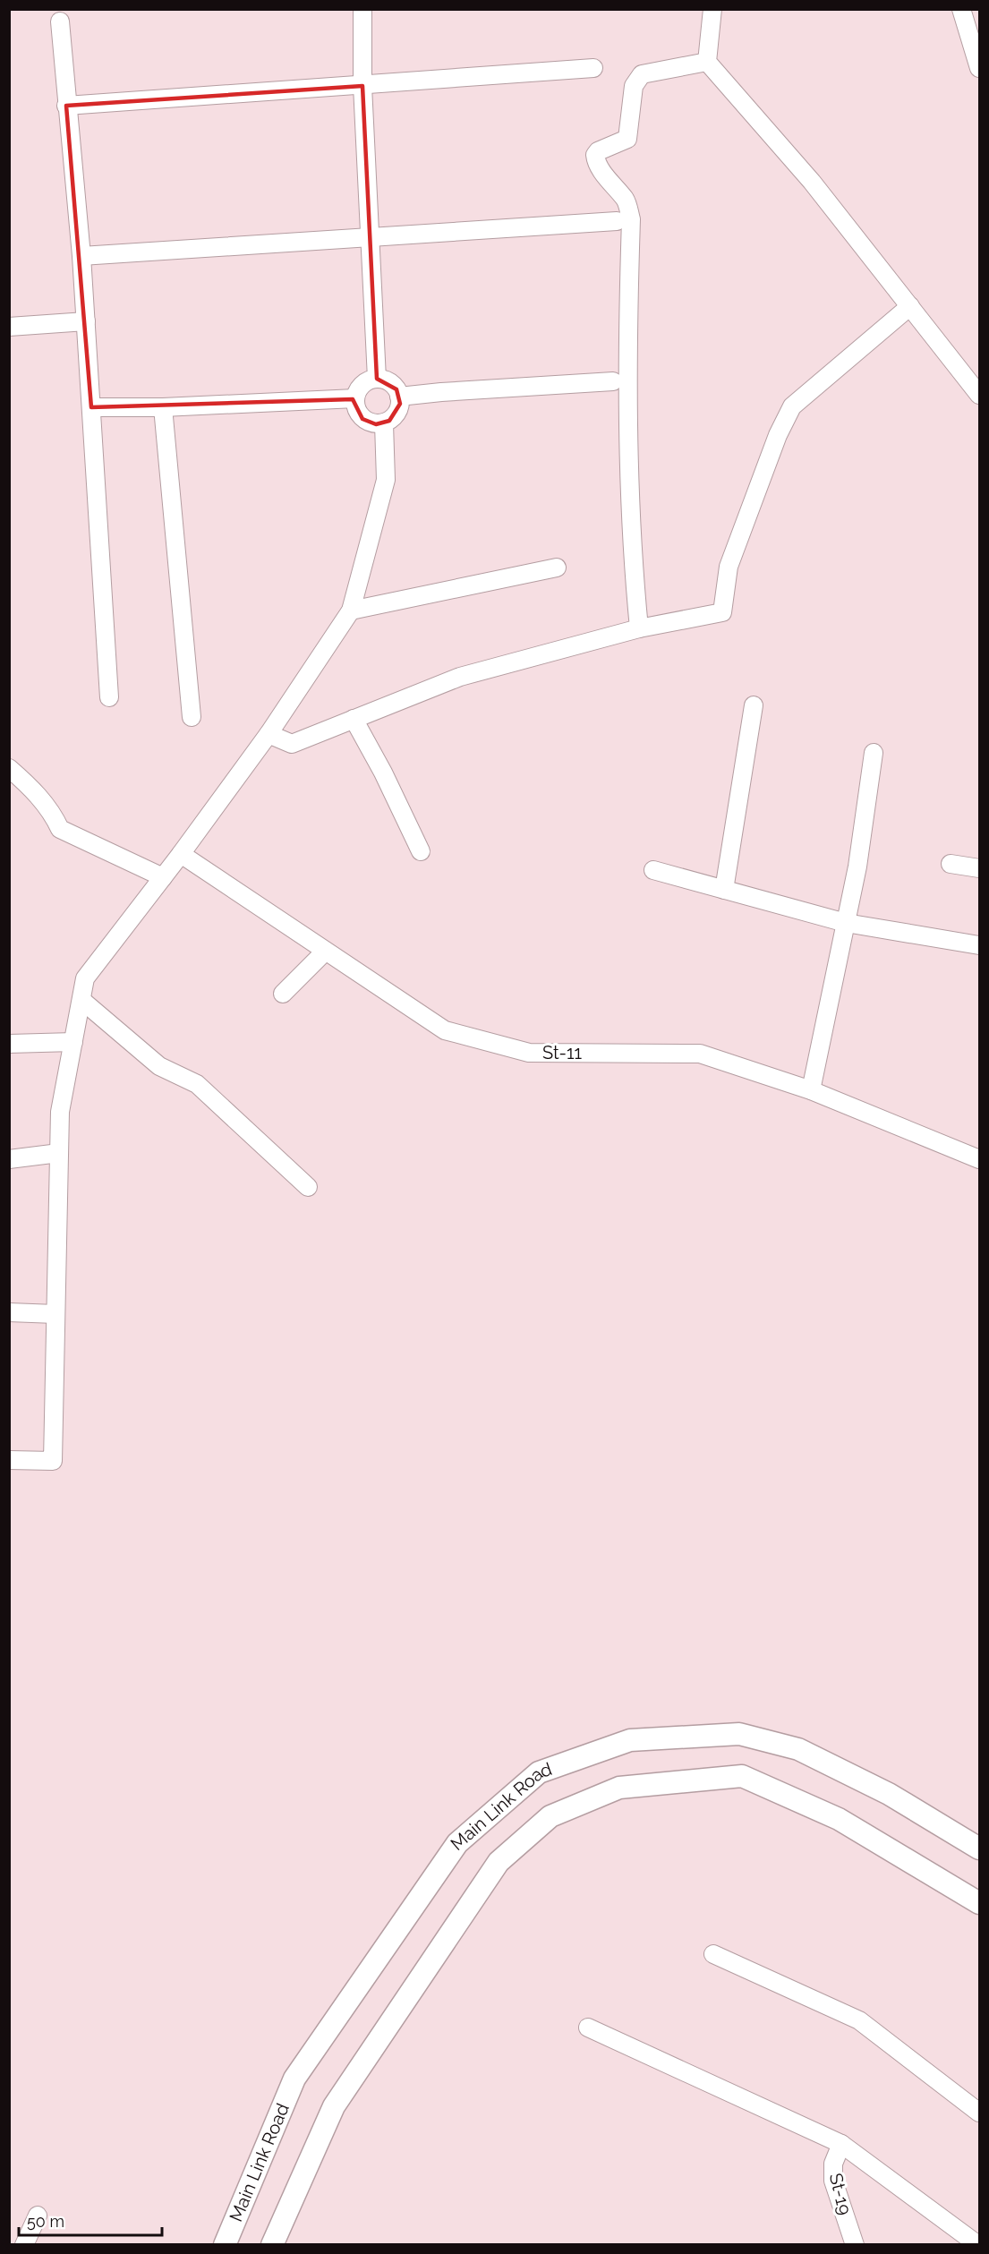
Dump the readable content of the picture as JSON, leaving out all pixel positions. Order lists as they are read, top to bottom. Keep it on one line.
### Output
{"streets":{"street":["St-11","Main Link Road","St-19"]},"scale_bar":"50 m"}
